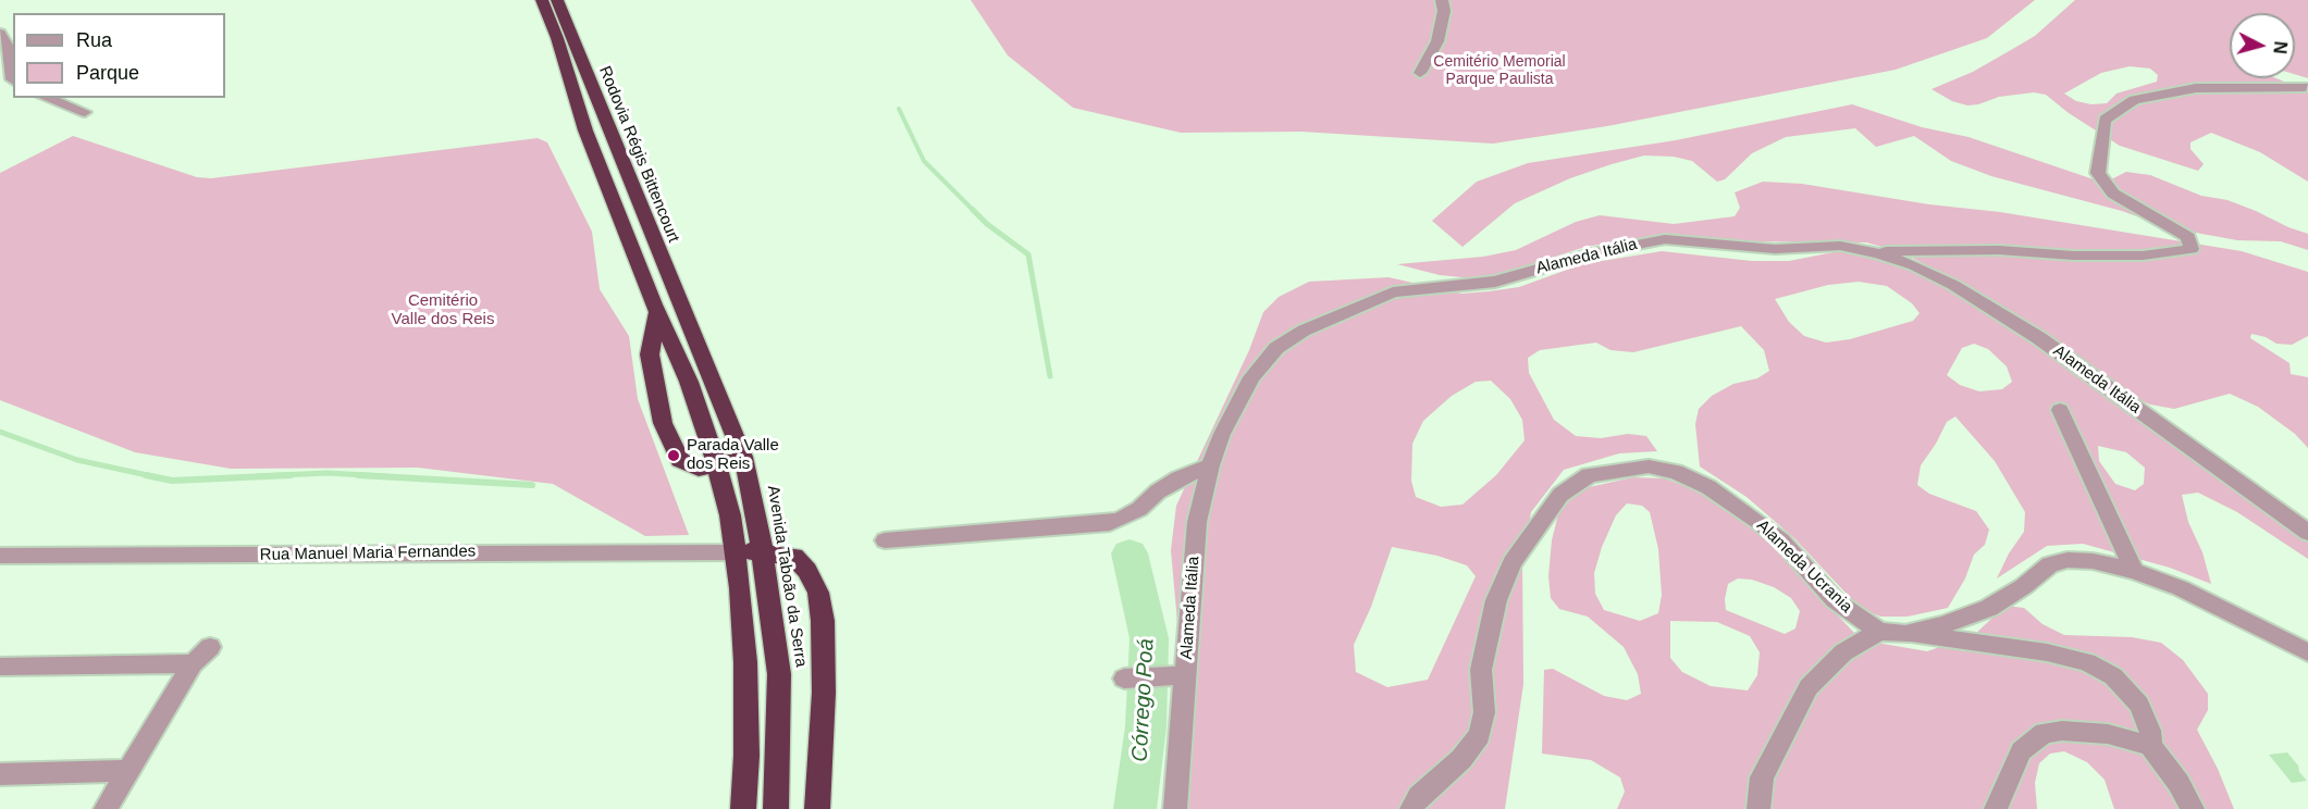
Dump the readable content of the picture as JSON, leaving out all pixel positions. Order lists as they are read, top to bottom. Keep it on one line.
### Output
{"streets":{"highway":["Rodovia Régis Bittencourt","Avenida Taboão da Serra"],"street":["Alameda Itália","Rua Manuel Maria Fernandes","Alameda Ucrania"]},"crossings":[["Rodovia Régis Bittencourt","Avenida Taboão da Serra"]],"water":["Córrego Poá"],"parks":["Cemitério Memorial Parque Paulista","Cemitério Valle dos Reis"],"places":["Parada Valle dos Reis"],"legend":["Rua","Parque"],"north":"right"}
